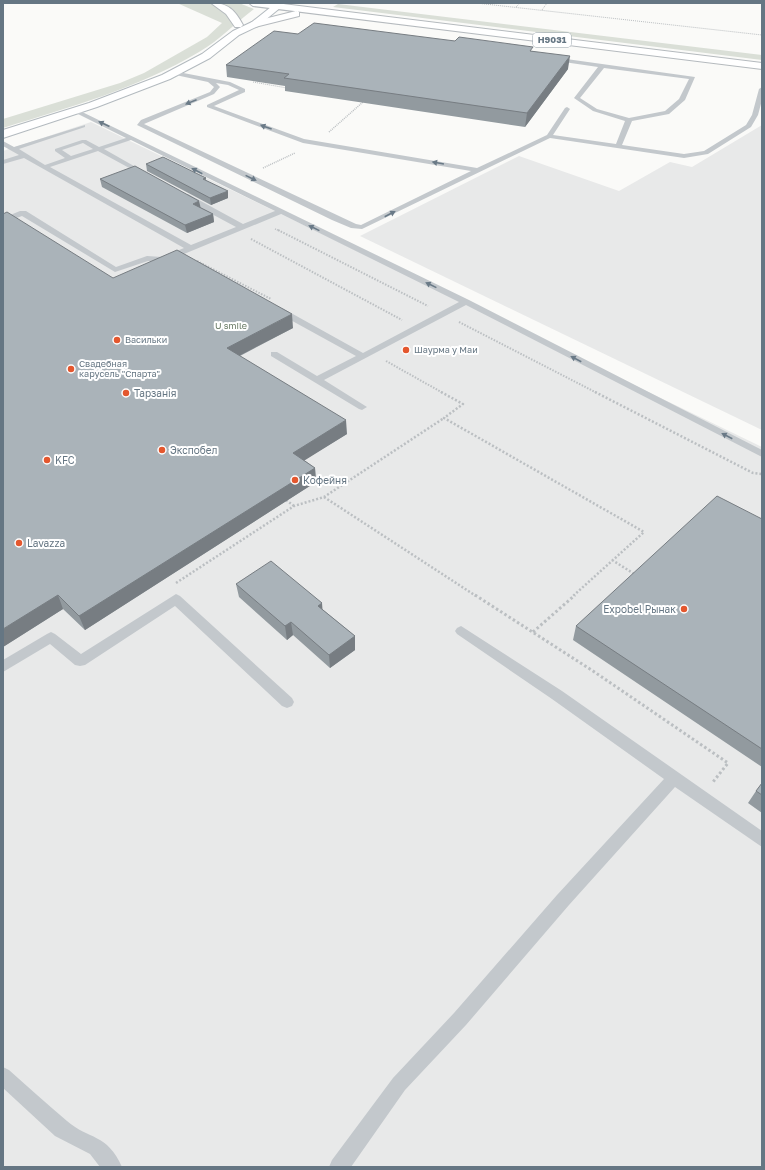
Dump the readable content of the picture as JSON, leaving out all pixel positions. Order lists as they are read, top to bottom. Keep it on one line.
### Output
{"streets":{"main road":["Н9031"]},"parks":["U smile"],"places":["Васильки","Шаурма у Маи","Свадебная карусель \"Спарта\"","Тарзанія","Экспобел","KFC","Кофейня","Lavazza","Expobel Рынак"]}
